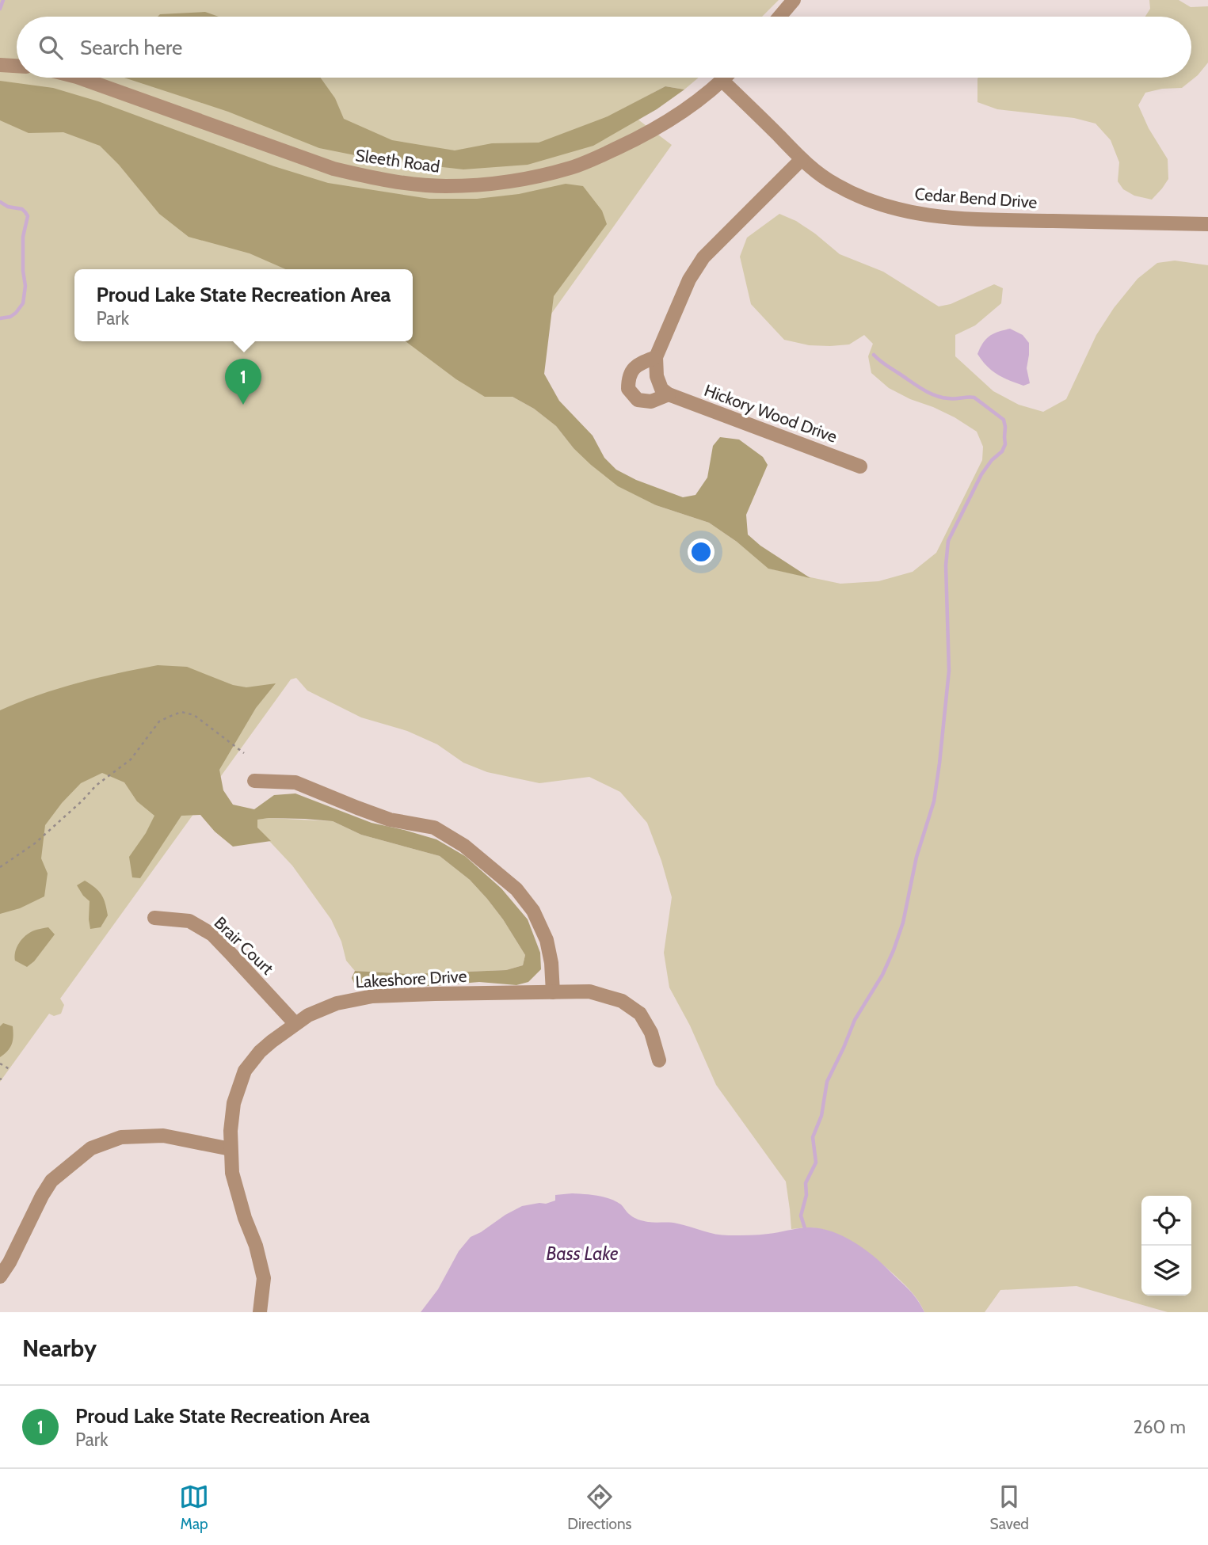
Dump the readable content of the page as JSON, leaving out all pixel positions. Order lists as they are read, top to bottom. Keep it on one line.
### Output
{"streets":{"street":["Sleeth Road","Cedar Bend Drive","Hickory Wood Drive","Brair Court","Lakeshore Drive"]},"crossings":[["Sleeth Road","Cedar Bend Drive"],["Brair Court","Lakeshore Drive"]],"water":["Bass Lake"],"page":{"search":"Search here","popup":["Proud Lake State Recreation Area","Park"],"pins":"1","heading":"Nearby","list":[{"mark":"1","name":"Proud Lake State Recreation Area","note":"Park","value":"260 m"}],"nav":["Map","Directions","Saved"]}}
